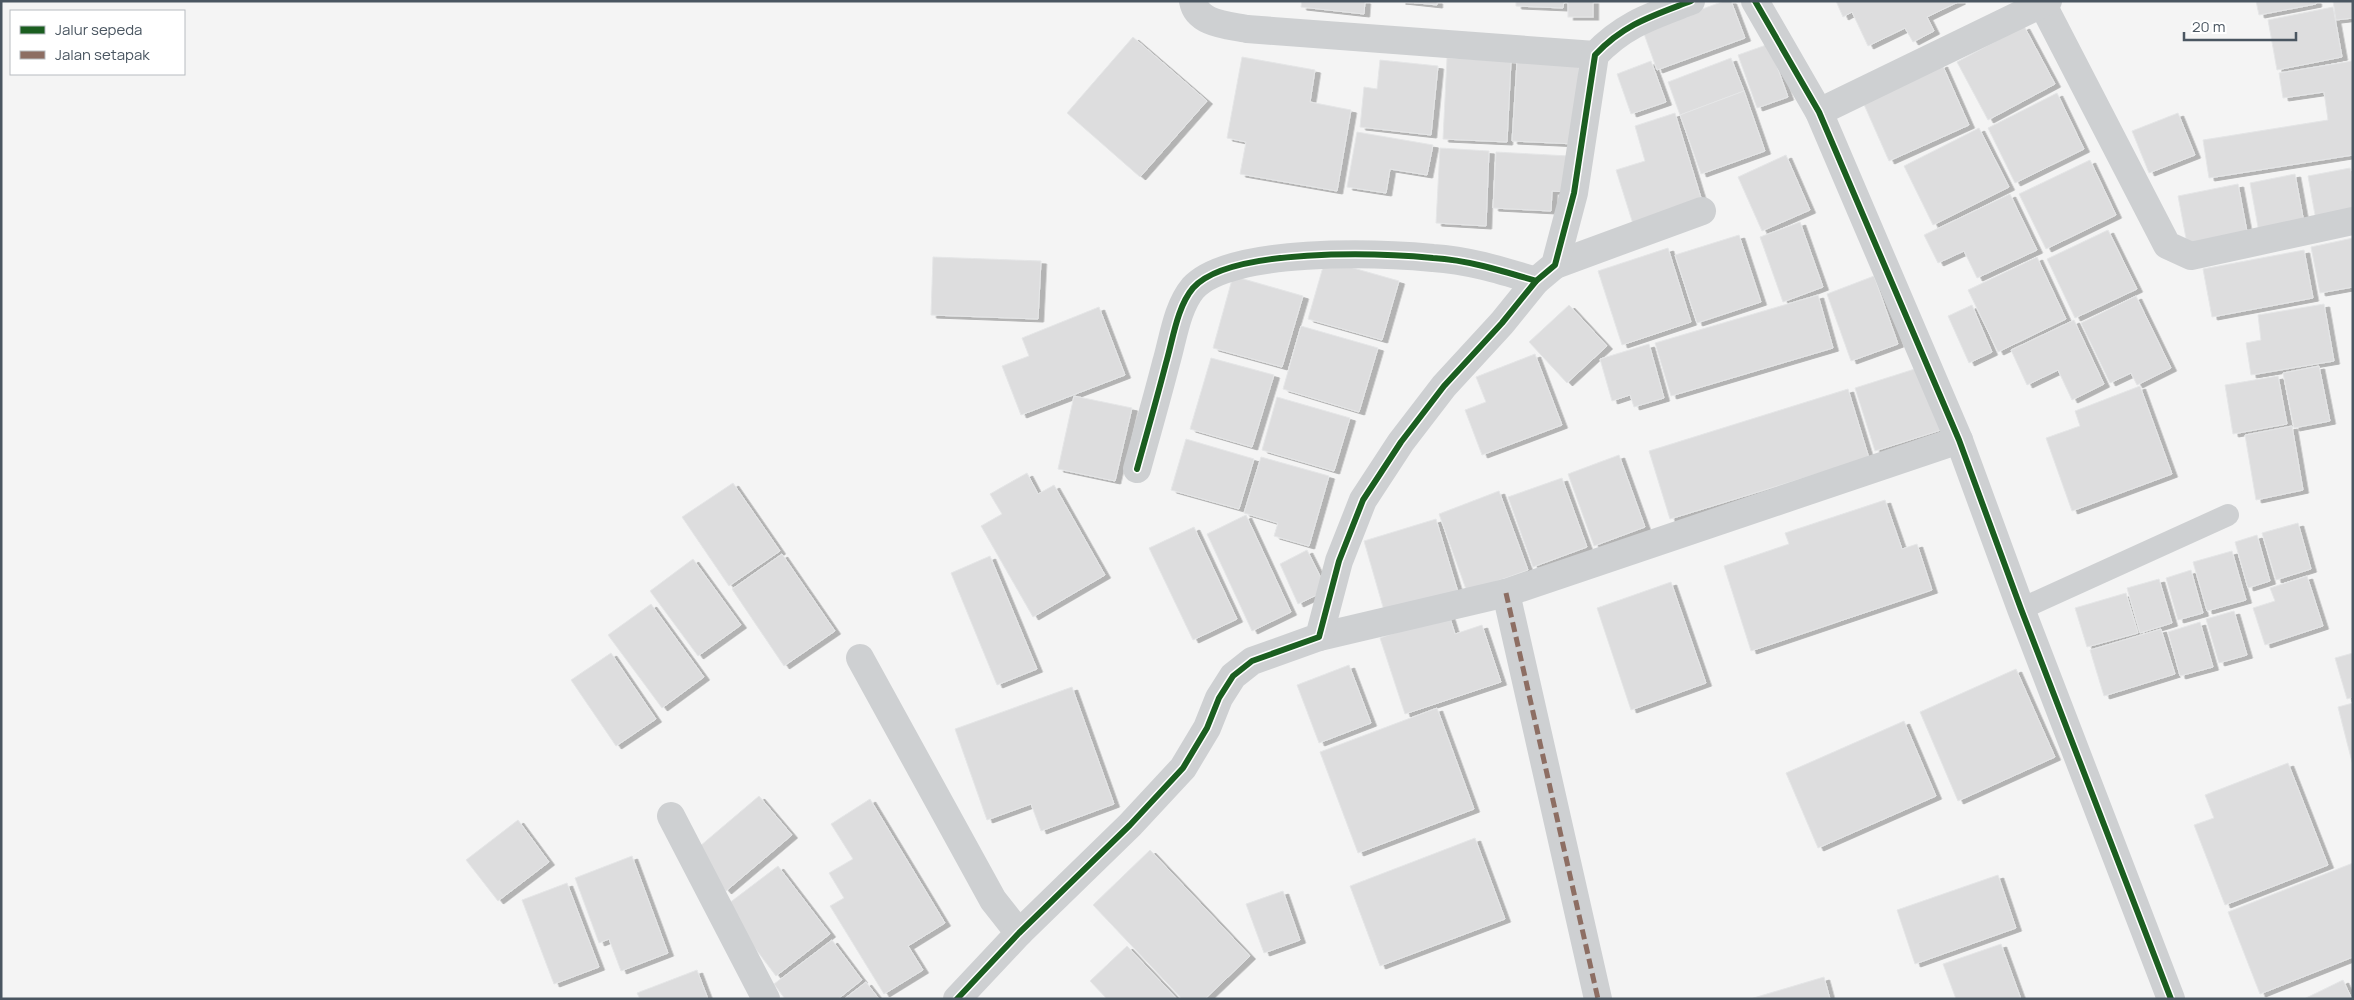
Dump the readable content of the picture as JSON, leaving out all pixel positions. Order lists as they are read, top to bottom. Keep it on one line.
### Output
{"legend":["Jalur sepeda","Jalan setapak"],"scale_bar":"20 m"}
